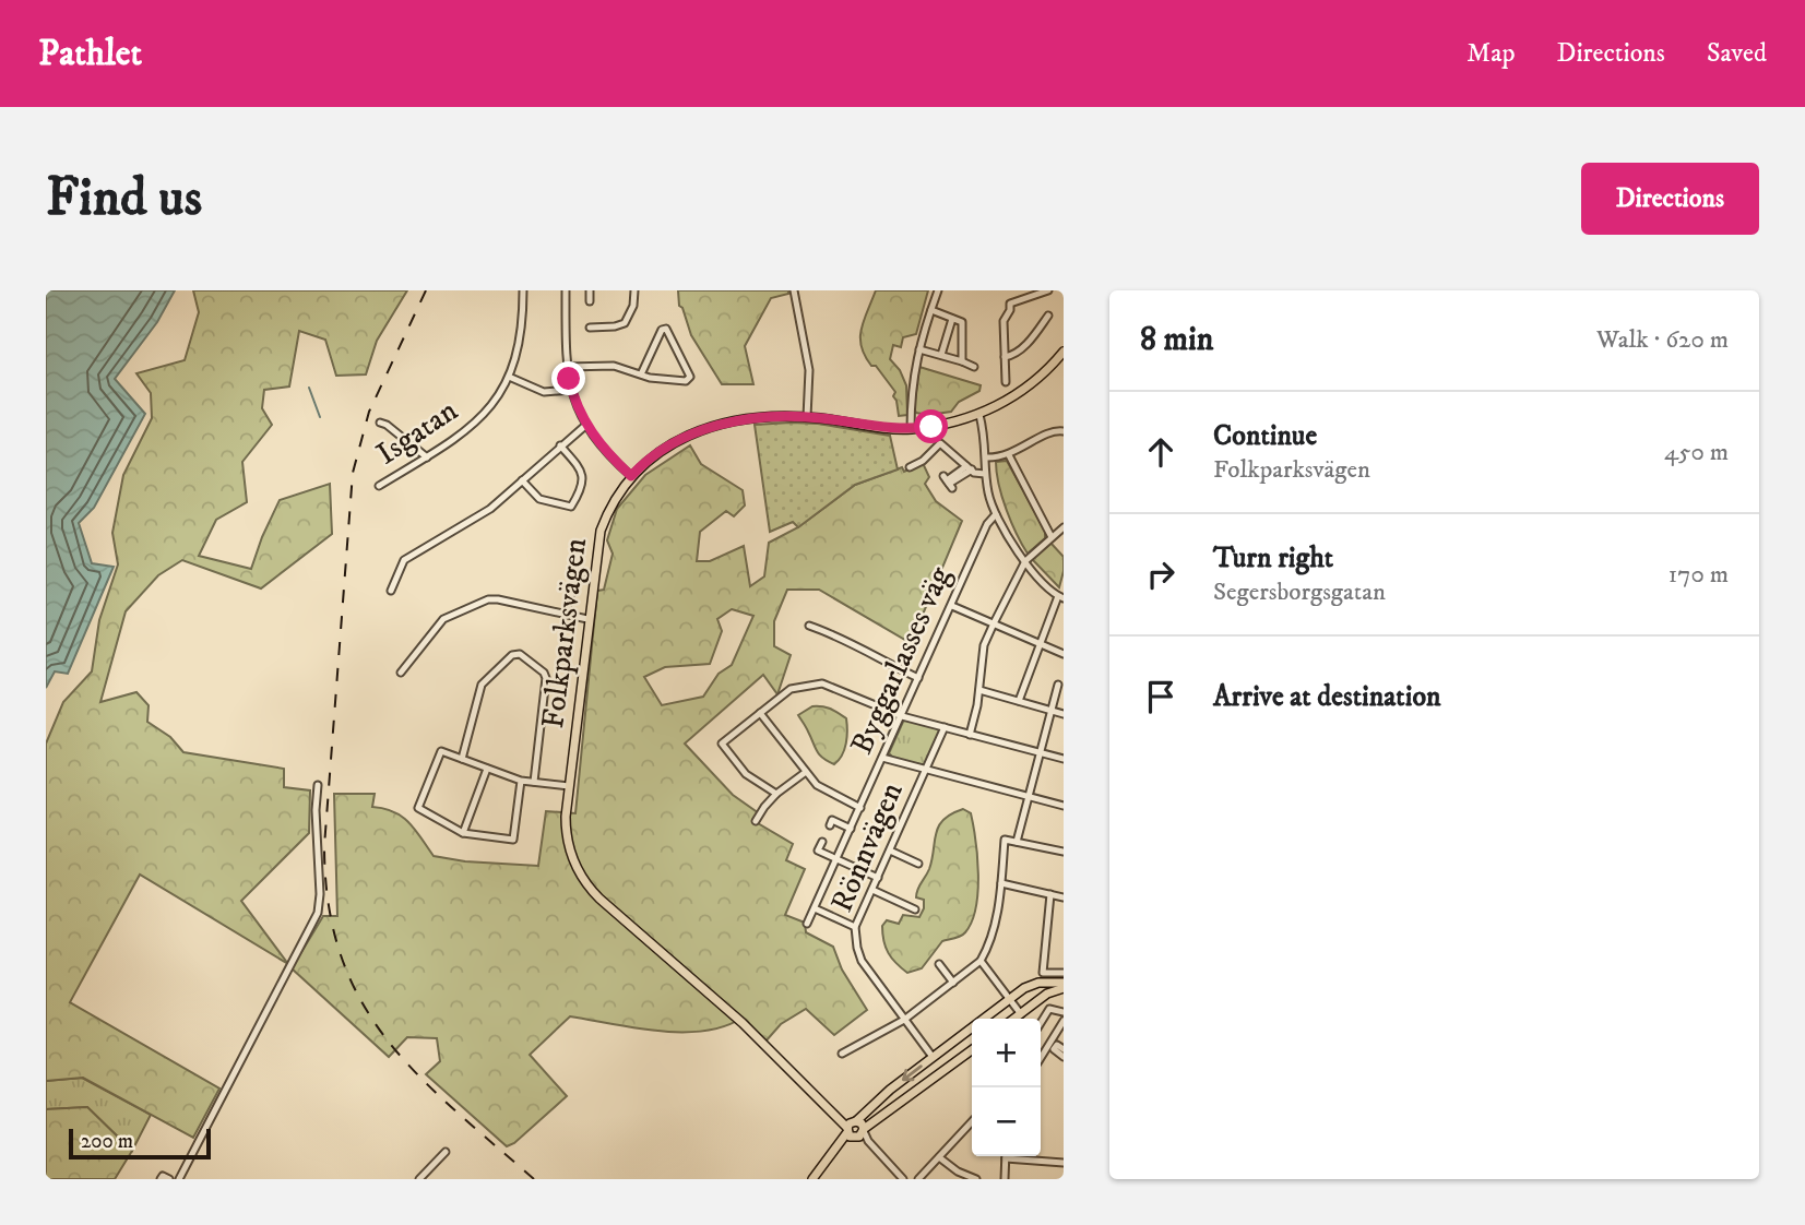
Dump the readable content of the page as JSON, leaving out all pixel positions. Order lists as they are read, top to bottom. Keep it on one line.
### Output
{"streets":{"main road":["Folkparksvägen"],"street":["Isgatan","Byggarlasses väg","Rönnvägen"]},"scale_bar":"200 m","page":{"header":"Pathlet","nav":["Map","Directions","Saved"],"buttons":"Directions","title":"Find us","heading":["8 min","Walk · 620 m"],"list":[["Continue","Folkparksvägen","450 m"],["Turn right","Segersborgsgatan","170 m"],"Arrive at destination"],"map_buttons":["+","−"],"scale":"200 m"}}
